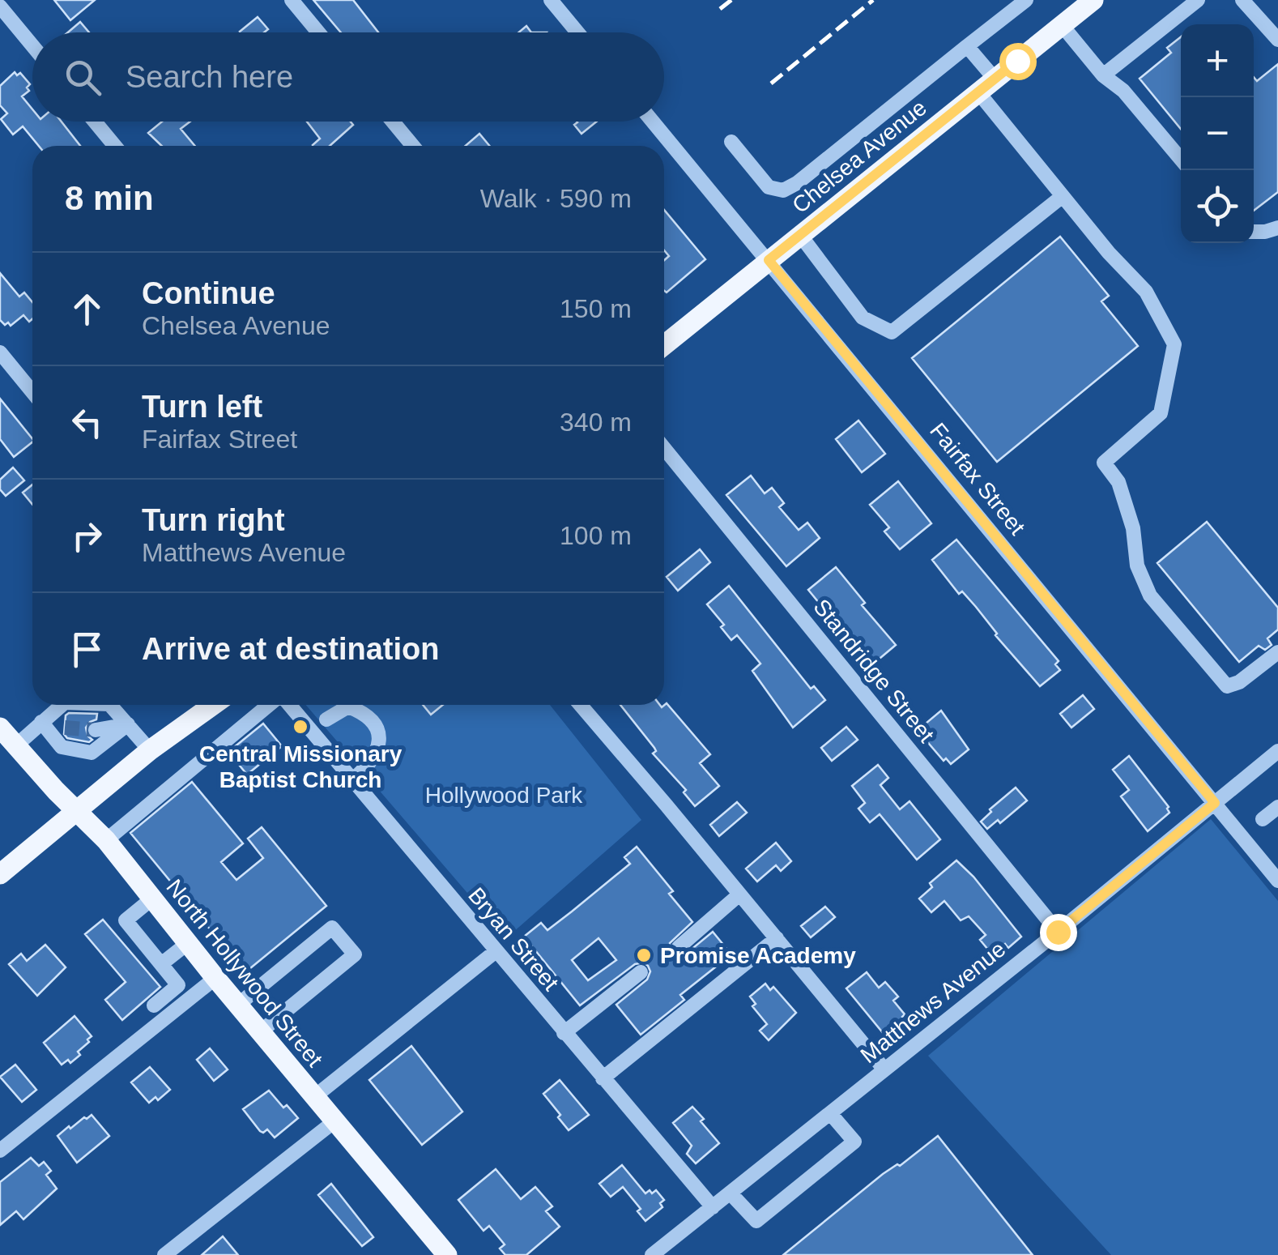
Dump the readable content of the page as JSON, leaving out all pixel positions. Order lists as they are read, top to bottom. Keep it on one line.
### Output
{"streets":{"main road":["Chelsea Avenue","North Hollywood Street"],"street":["Fairfax Street","Standridge Street","Bryan Street","Matthews Avenue"]},"crossings":[["Chelsea Avenue","Fairfax Street"],["Fairfax Street","Matthews Avenue"],["Standridge Street","Matthews Avenue"],["Bryan Street","Matthews Avenue"]],"parks":["Hollywood Park"],"places":["Central Missionary Baptist Church","Promise Academy"],"page":{"map_buttons":["+","−"],"search":"Search here","heading":["8 min","Walk · 590 m"],"list":[["Continue","Chelsea Avenue","150 m"],["Turn left","Fairfax Street","340 m"],["Turn right","Matthews Avenue","100 m"],"Arrive at destination"]}}
